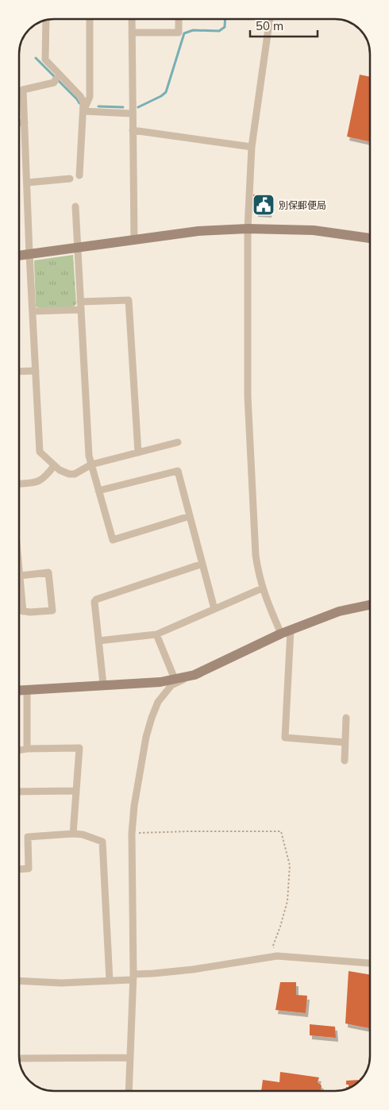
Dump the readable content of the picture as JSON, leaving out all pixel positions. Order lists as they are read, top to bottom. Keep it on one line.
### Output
{"places":{"public building":["別保郵便局"]},"scale_bar":"50 m"}
